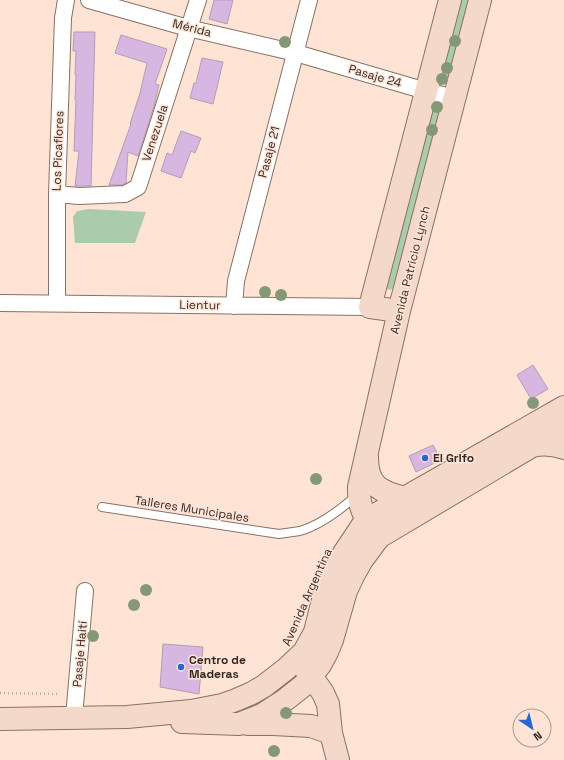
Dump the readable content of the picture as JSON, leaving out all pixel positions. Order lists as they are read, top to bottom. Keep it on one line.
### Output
{"streets":{"main road":["Avenida Patricio Lynch","Lientur","Avenida Argentina"],"street":["Mérida","Pasaje 24","Venezuela","Los Picaflores","Pasaje 21","Pasaje Haití"],"lane":["Talleres Municipales"]},"crossings":[["Mérida","Pasaje 24"],["Mérida","Venezuela"],["Mérida","Pasaje 21"],["Pasaje 24","Pasaje 21"],["Pasaje 24","Avenida Patricio Lynch"],["Venezuela","Los Picaflores"],["Los Picaflores","Lientur"],["Pasaje 21","Lientur"],["Avenida Patricio Lynch","Lientur"],["Avenida Patricio Lynch","Talleres Municipales"],["Avenida Patricio Lynch","Avenida Argentina"],["Avenida Argentina","Pasaje Haití"]],"places":["El Grifo","Centro de Maderas"],"north":"bottom right"}
